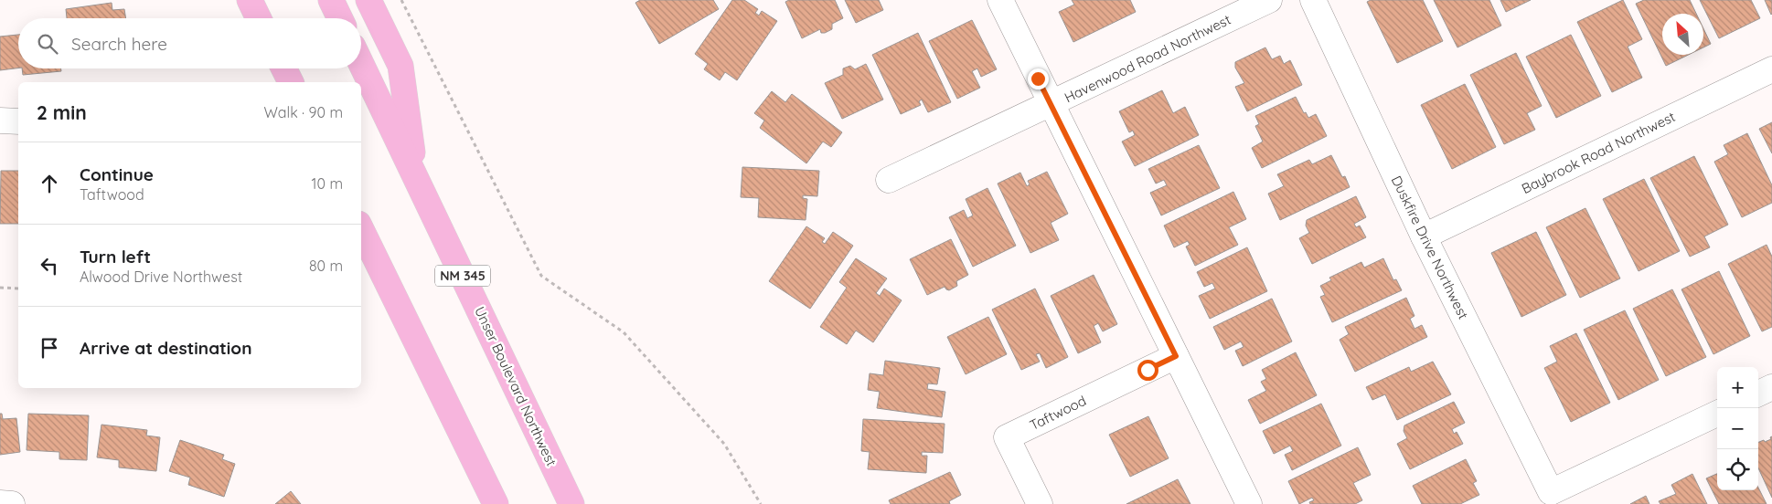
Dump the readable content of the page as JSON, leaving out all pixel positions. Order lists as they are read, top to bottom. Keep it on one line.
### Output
{"streets":{"main road":["NM 345","Unser Boulevard Northwest"],"street":["Havenwood Road Northwest","Baybrook Road Northwest","Duskfire Drive Northwest","Taftwood"]},"crossings":[["Baybrook Road Northwest","Duskfire Drive Northwest"]],"north":"top left","page":{"search":"Search here","heading":["2 min","Walk · 90 m"],"list":[["Continue","Taftwood","10 m"],["Turn left","Alwood Drive Northwest","80 m"],"Arrive at destination"],"map_buttons":["+","−"]}}
